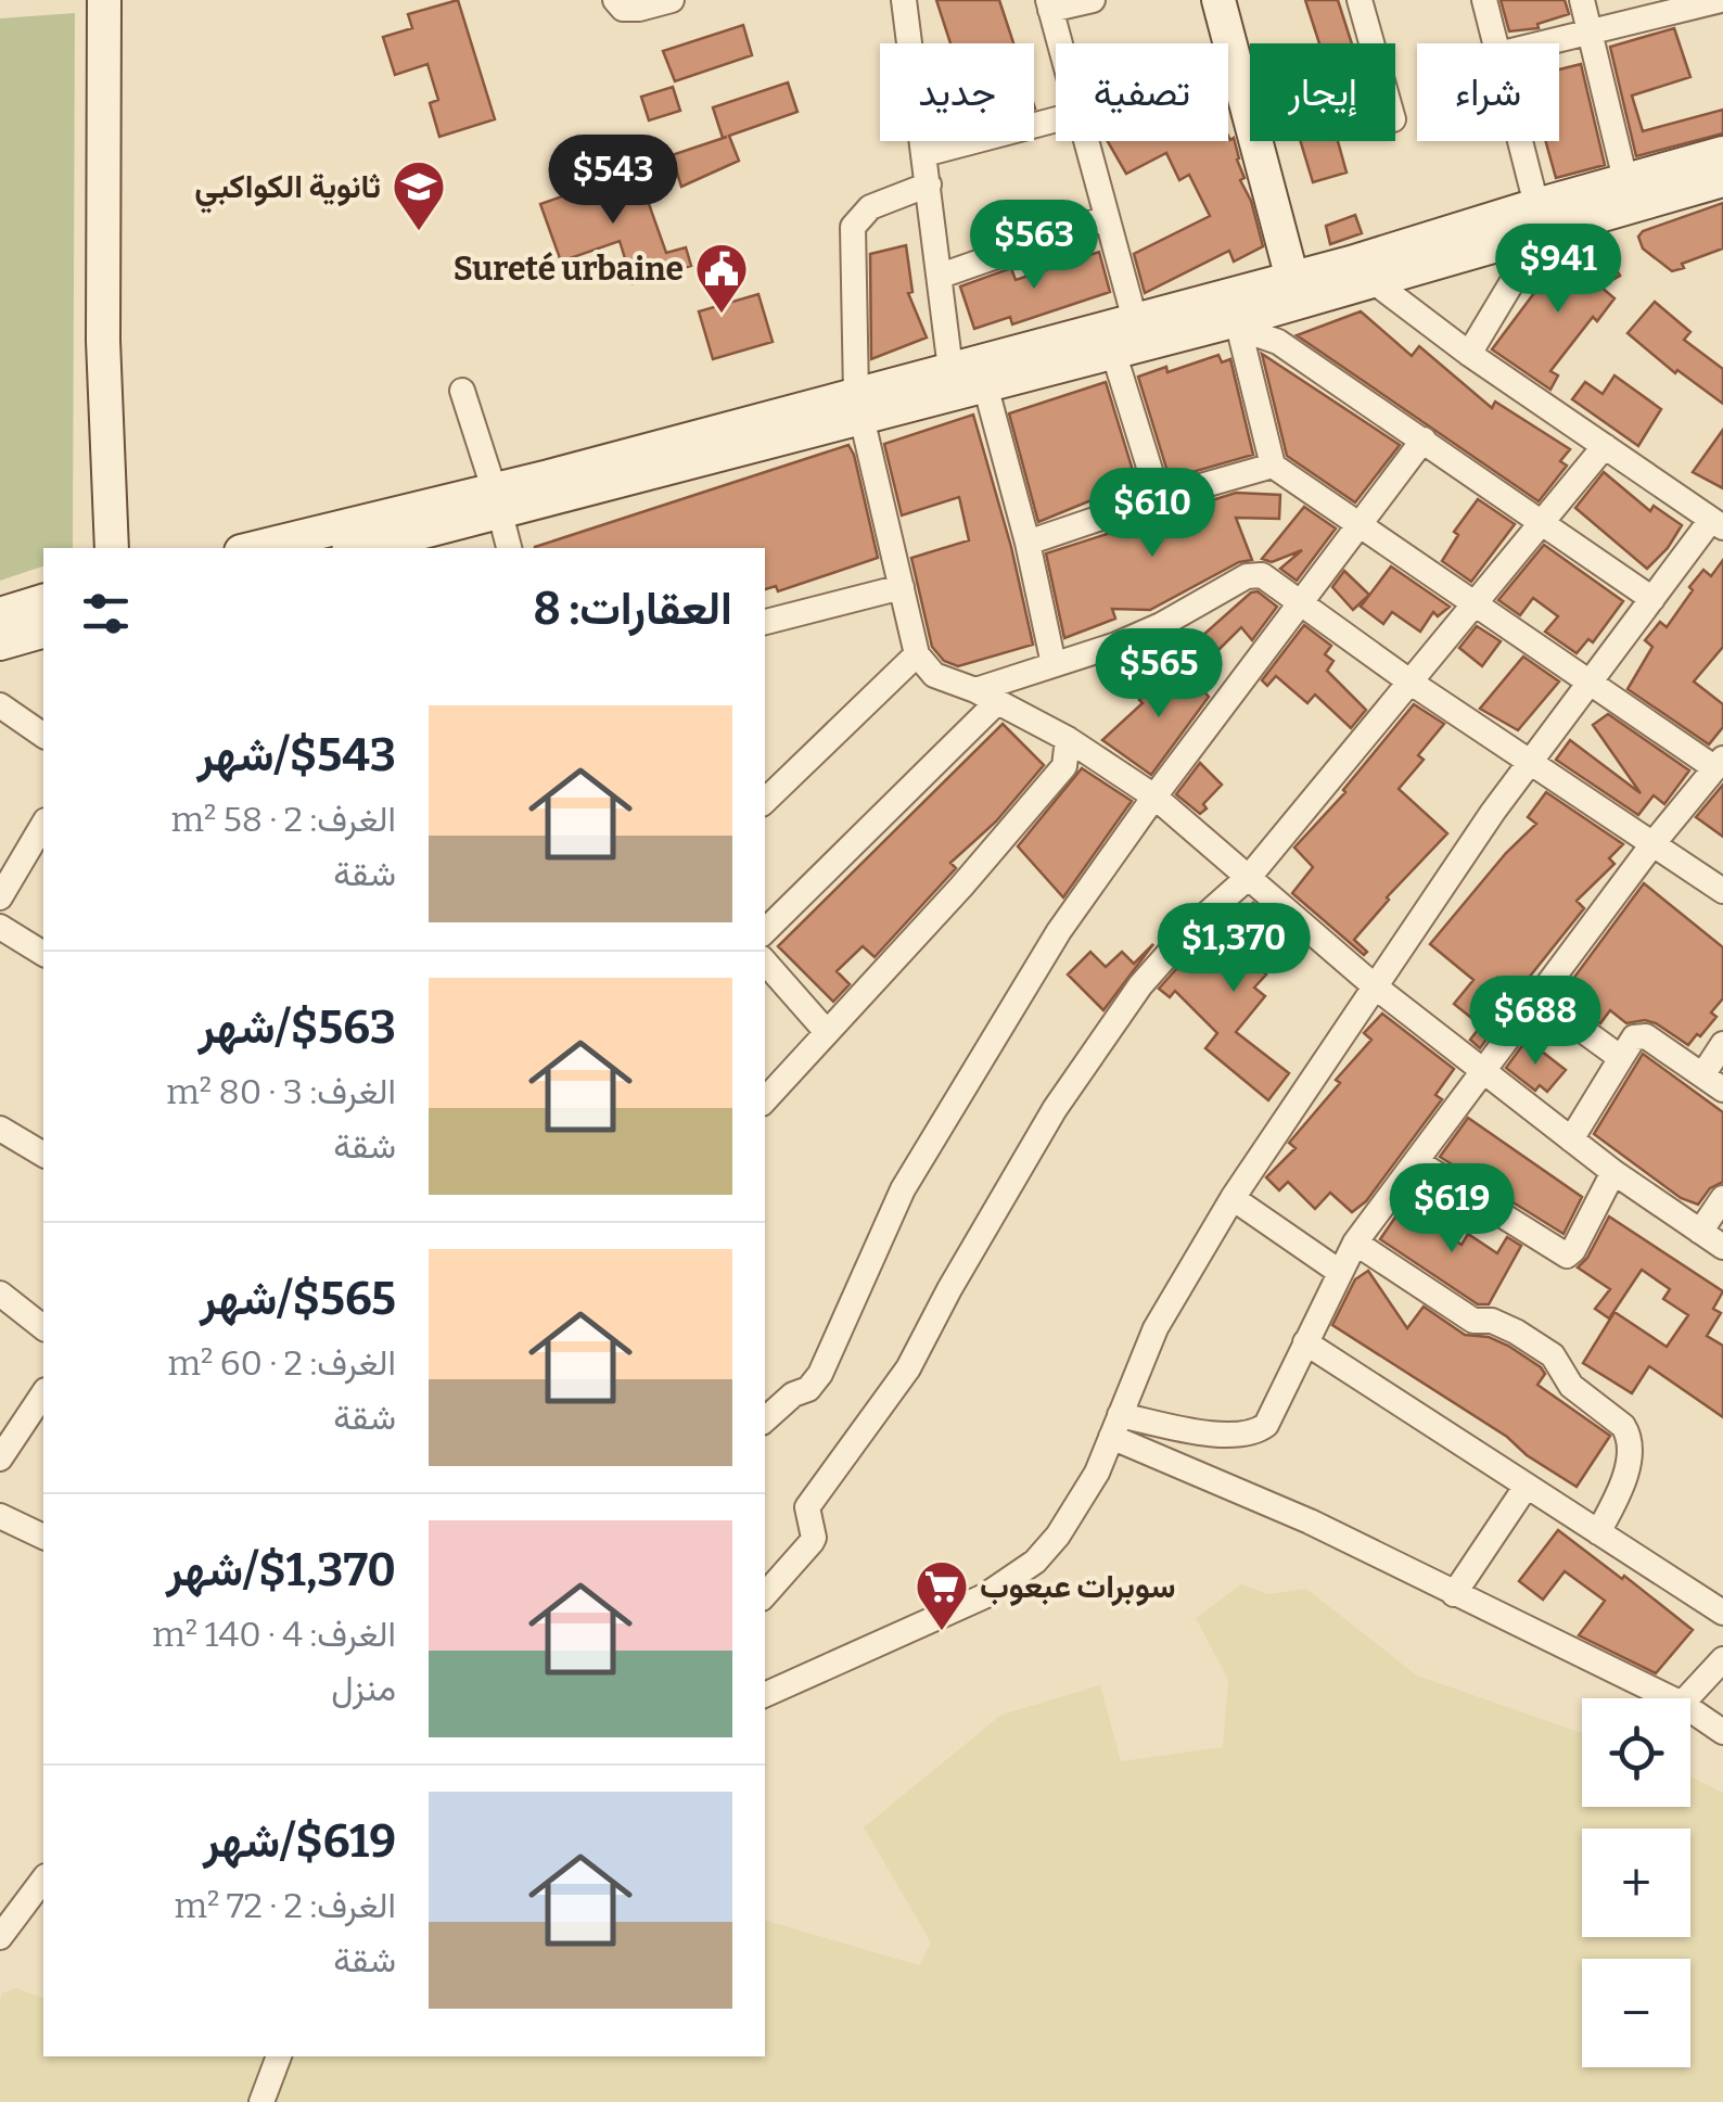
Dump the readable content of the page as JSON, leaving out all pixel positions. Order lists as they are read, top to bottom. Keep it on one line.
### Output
{"places":{"school or university":["ثانوية الكواكبي"],"public building":["Sureté urbaine"],"supermarket":["سوبرات عبعوب"]},"page":{"chip":["شراء","إيجار","تصفية","جديد"],"price":["$543","$563","$941","$610","$565","$1,370","$688","$619"],"heading":"العقارات: 8","list":[{"name":"$543/شهر","note":"الغرف: 2 · 58 m² · شقة"},{"name":"$563/شهر","note":"الغرف: 3 · 80 m² · شقة"},{"name":"$565/شهر","note":"الغرف: 2 · 60 m² · شقة"},{"name":"$1,370/شهر","note":"الغرف: 4 · 140 m² · منزل"},{"name":"$619/شهر","note":"الغرف: 2 · 72 m² · شقة"}],"map_buttons":["+","−"]}}
